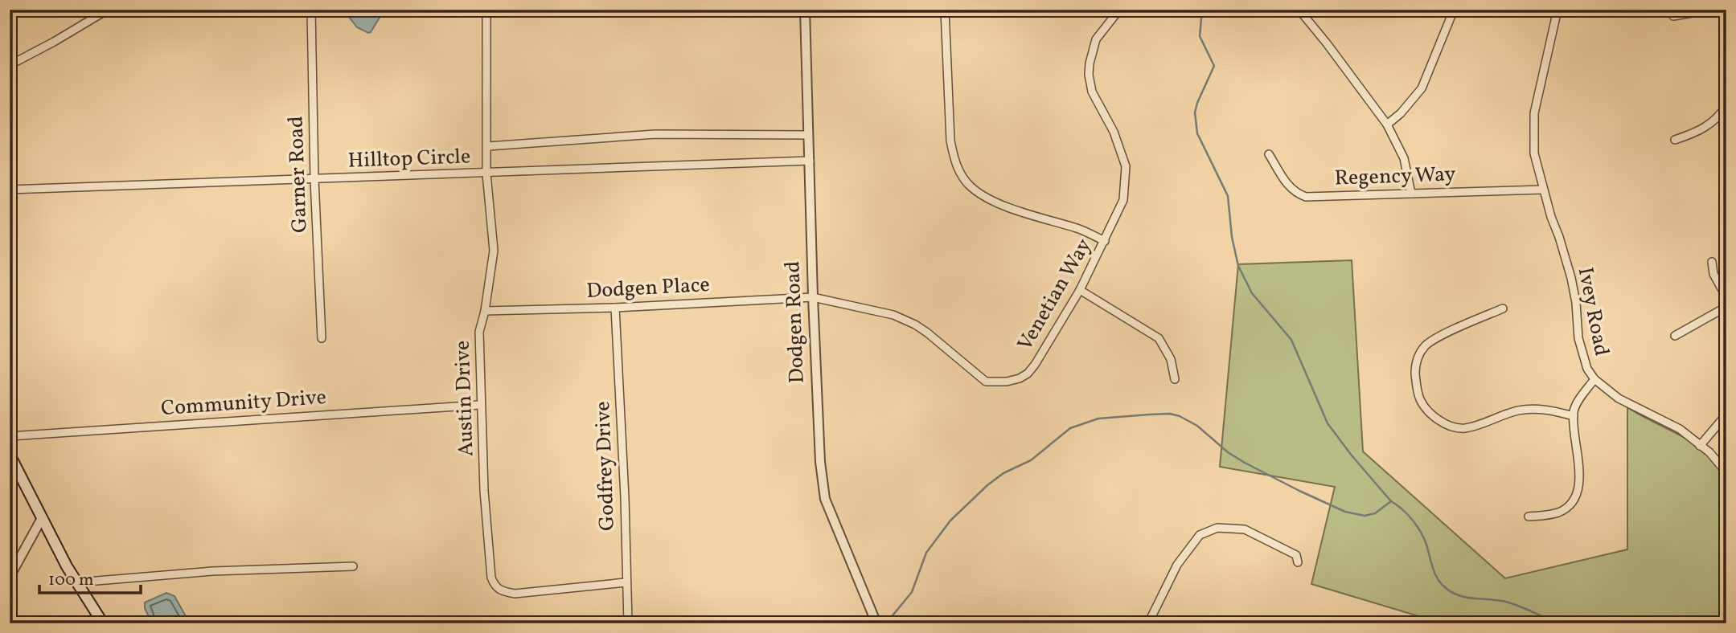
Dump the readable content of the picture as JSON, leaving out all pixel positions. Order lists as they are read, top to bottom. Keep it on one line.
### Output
{"streets":{"street":["Hilltop Circle","Garner Road","Regency Way","Dodgen Place","Venetian Way","Ivey Road","Dodgen Road","Austin Drive","Community Drive","Godfrey Drive"]},"crossings":[["Hilltop Circle","Garner Road"],["Hilltop Circle","Dodgen Road"],["Hilltop Circle","Austin Drive"],["Regency Way","Ivey Road"],["Dodgen Place","Venetian Way"],["Dodgen Place","Dodgen Road"],["Dodgen Place","Austin Drive"],["Dodgen Place","Godfrey Drive"],["Venetian Way","Dodgen Road"],["Austin Drive","Community Drive"],["Austin Drive","Godfrey Drive"]],"scale_bar":"100 m"}
